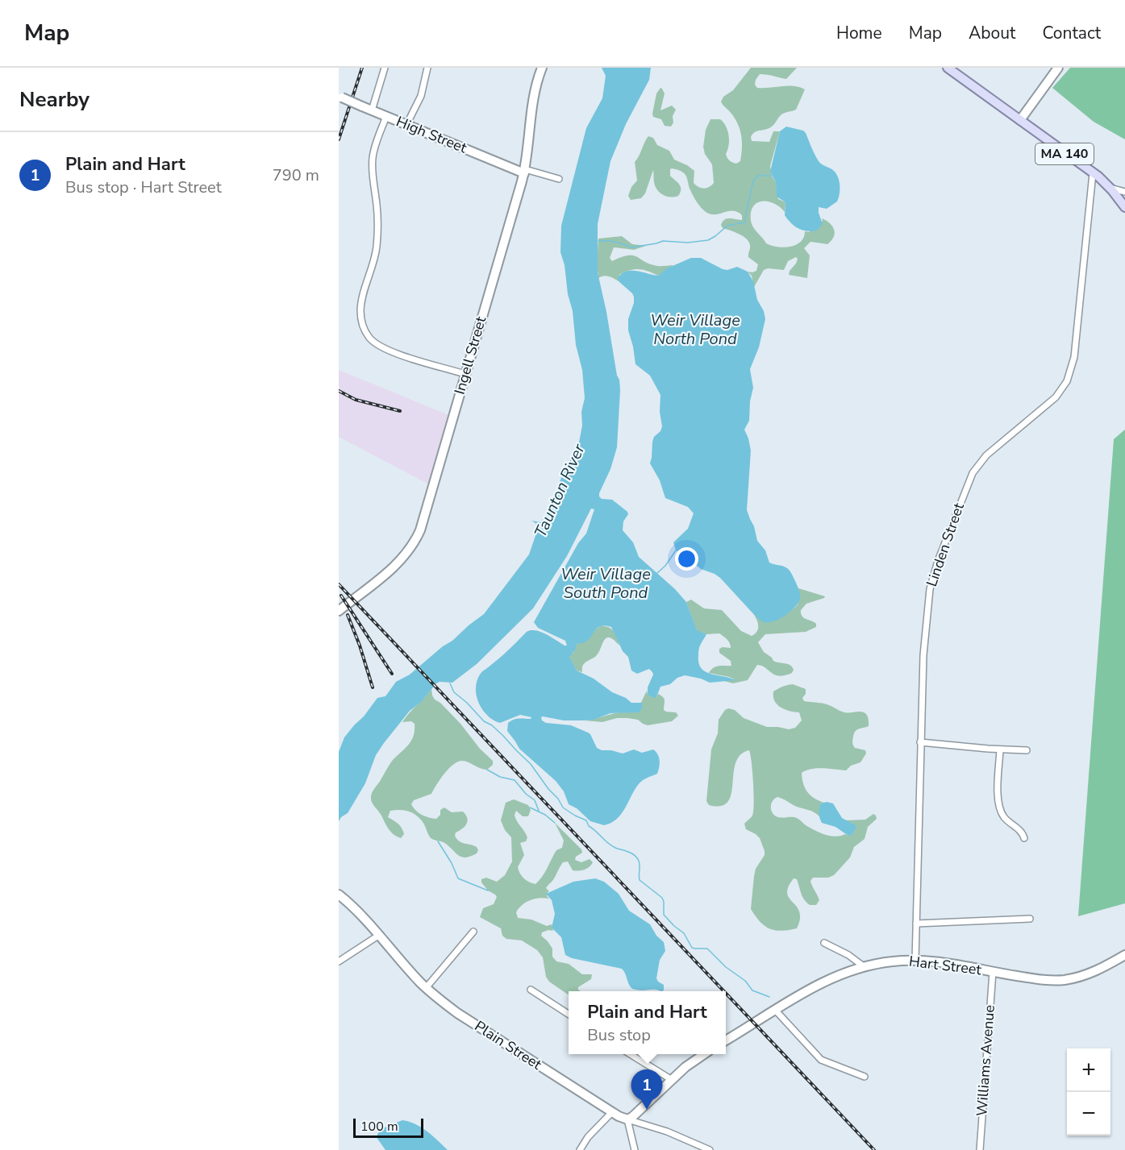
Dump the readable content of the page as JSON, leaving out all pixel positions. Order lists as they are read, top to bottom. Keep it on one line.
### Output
{"streets":{"main road":["High Street","MA 140","Ingell Street","Hart Street","Plain Street"],"street":["Linden Street","Williams Avenue"]},"crossings":[["High Street","Ingell Street"],["MA 140","Linden Street"],["Linden Street","Hart Street"],["Hart Street","Williams Avenue"]],"water":["Weir Village North Pond","Taunton River","Weir Village South Pond"],"scale_bar":"100 m","page":{"header":"Map","nav":["Home","Map","About","Contact"],"heading":"Nearby","list":[{"mark":"1","name":"Plain and Hart","note":"Bus stop · Hart Street","value":"790 m"}],"popup":["Plain and Hart","Bus stop"],"map_buttons":["+","−"],"pins":"1","scale":"100 m"}}
